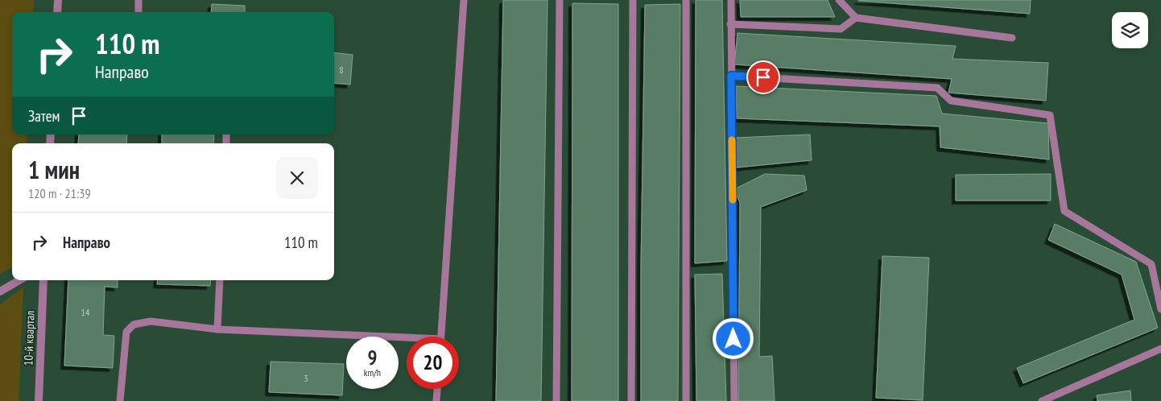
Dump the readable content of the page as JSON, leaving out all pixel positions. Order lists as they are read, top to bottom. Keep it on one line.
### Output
{"streets":{"street":["10-й квартал"]},"house_numbers":["8","14","3"],"page":{"turn":["110 m","Направо"],"then":"Затем","heading":["1 мин","120 m · 21:39"],"list":[{"name":"Направо","value":"110 m"}],"speed":"9 km/h","limit":"20"}}
